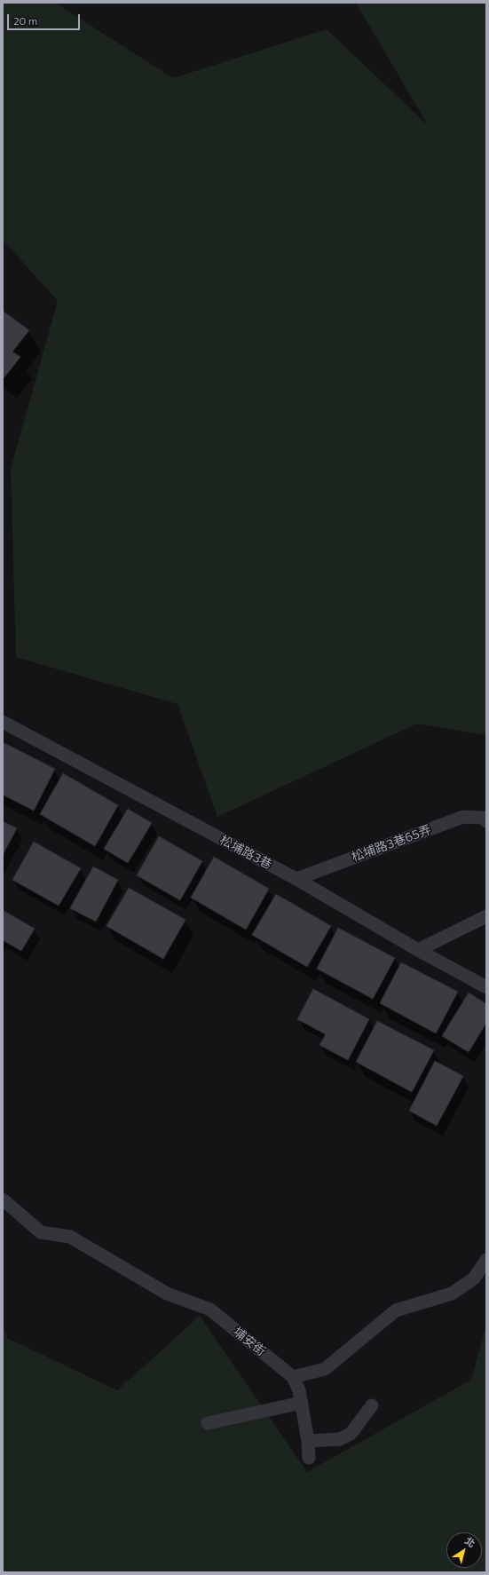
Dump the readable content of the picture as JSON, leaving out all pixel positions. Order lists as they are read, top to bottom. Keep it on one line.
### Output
{"streets":{"lane":["松埔路3巷65弄","松埔路3巷","埔安街"]},"crossings":[["松埔路3巷65弄","松埔路3巷"]],"scale_bar":"20 m","north":"top right"}
